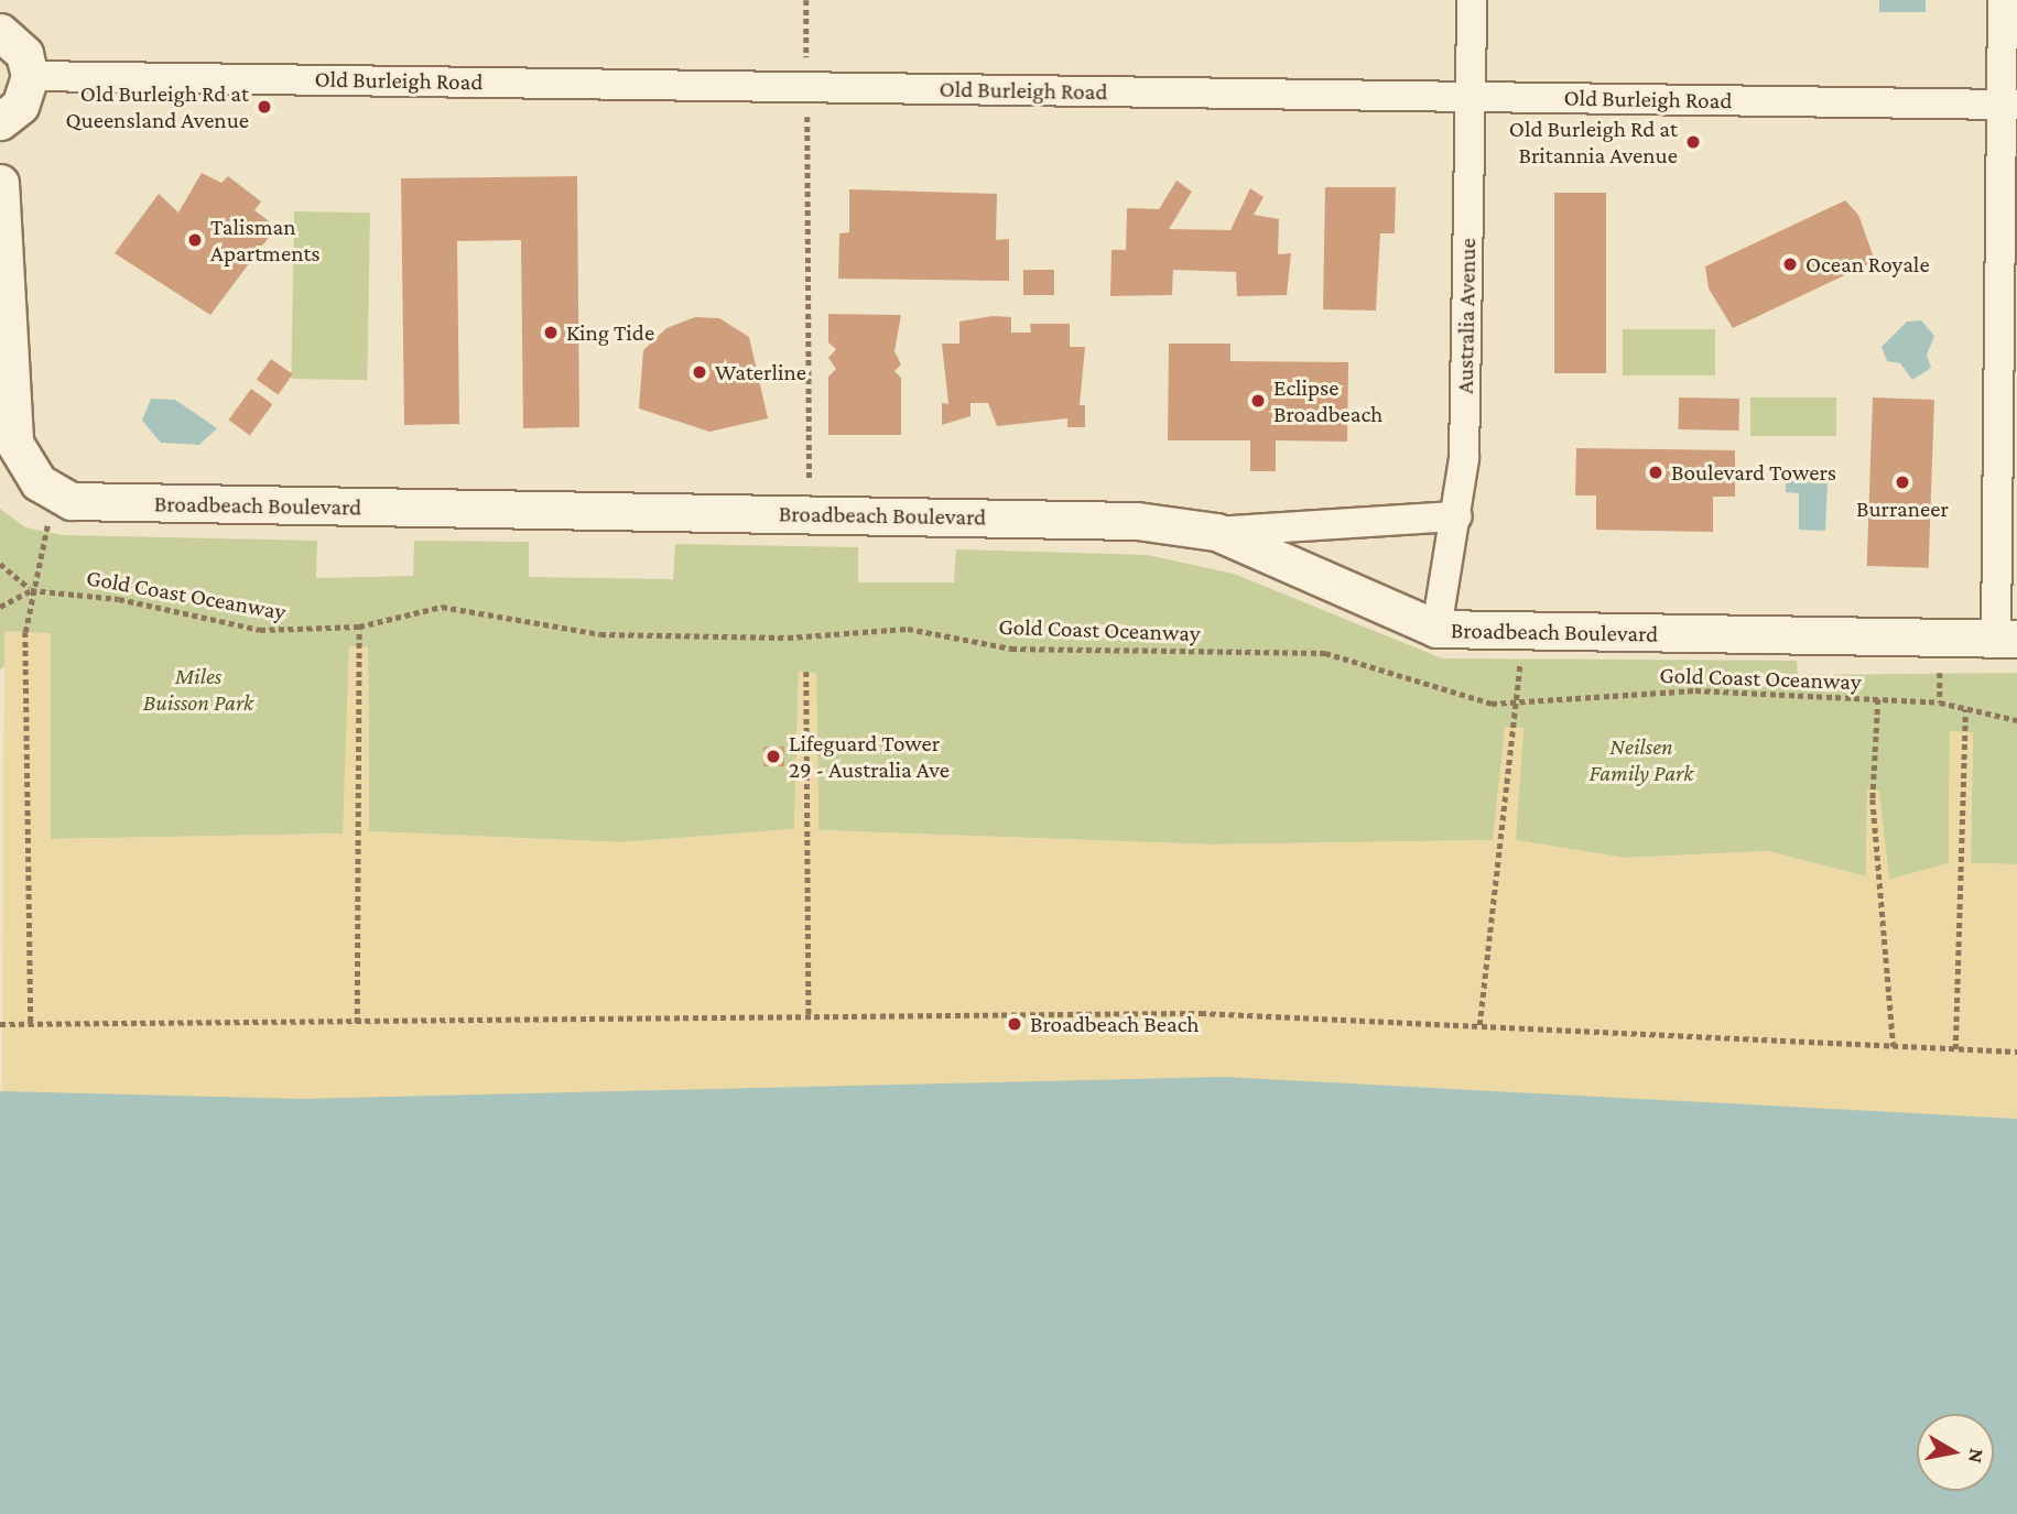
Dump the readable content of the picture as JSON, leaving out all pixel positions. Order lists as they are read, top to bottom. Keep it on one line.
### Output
{"streets":{"street":["Old Burleigh Road","Australia Avenue","Broadbeach Boulevard"],"path":["Gold Coast Oceanway"]},"crossings":[["Old Burleigh Road","Australia Avenue"],["Australia Avenue","Broadbeach Boulevard"]],"parks":["Miles Buisson Park","Neilsen Family Park"],"places":["Old Burleigh Rd at Queensland Avenue","Old Burleigh Rd at Britannia Avenue","Talisman Apartments","Ocean Royale","King Tide","Waterline","Eclipse Broadbeach","Boulevard Towers","Burraneer","Lifeguard Tower 29 - Australia Ave","Broadbeach Beach"],"north":"right"}
